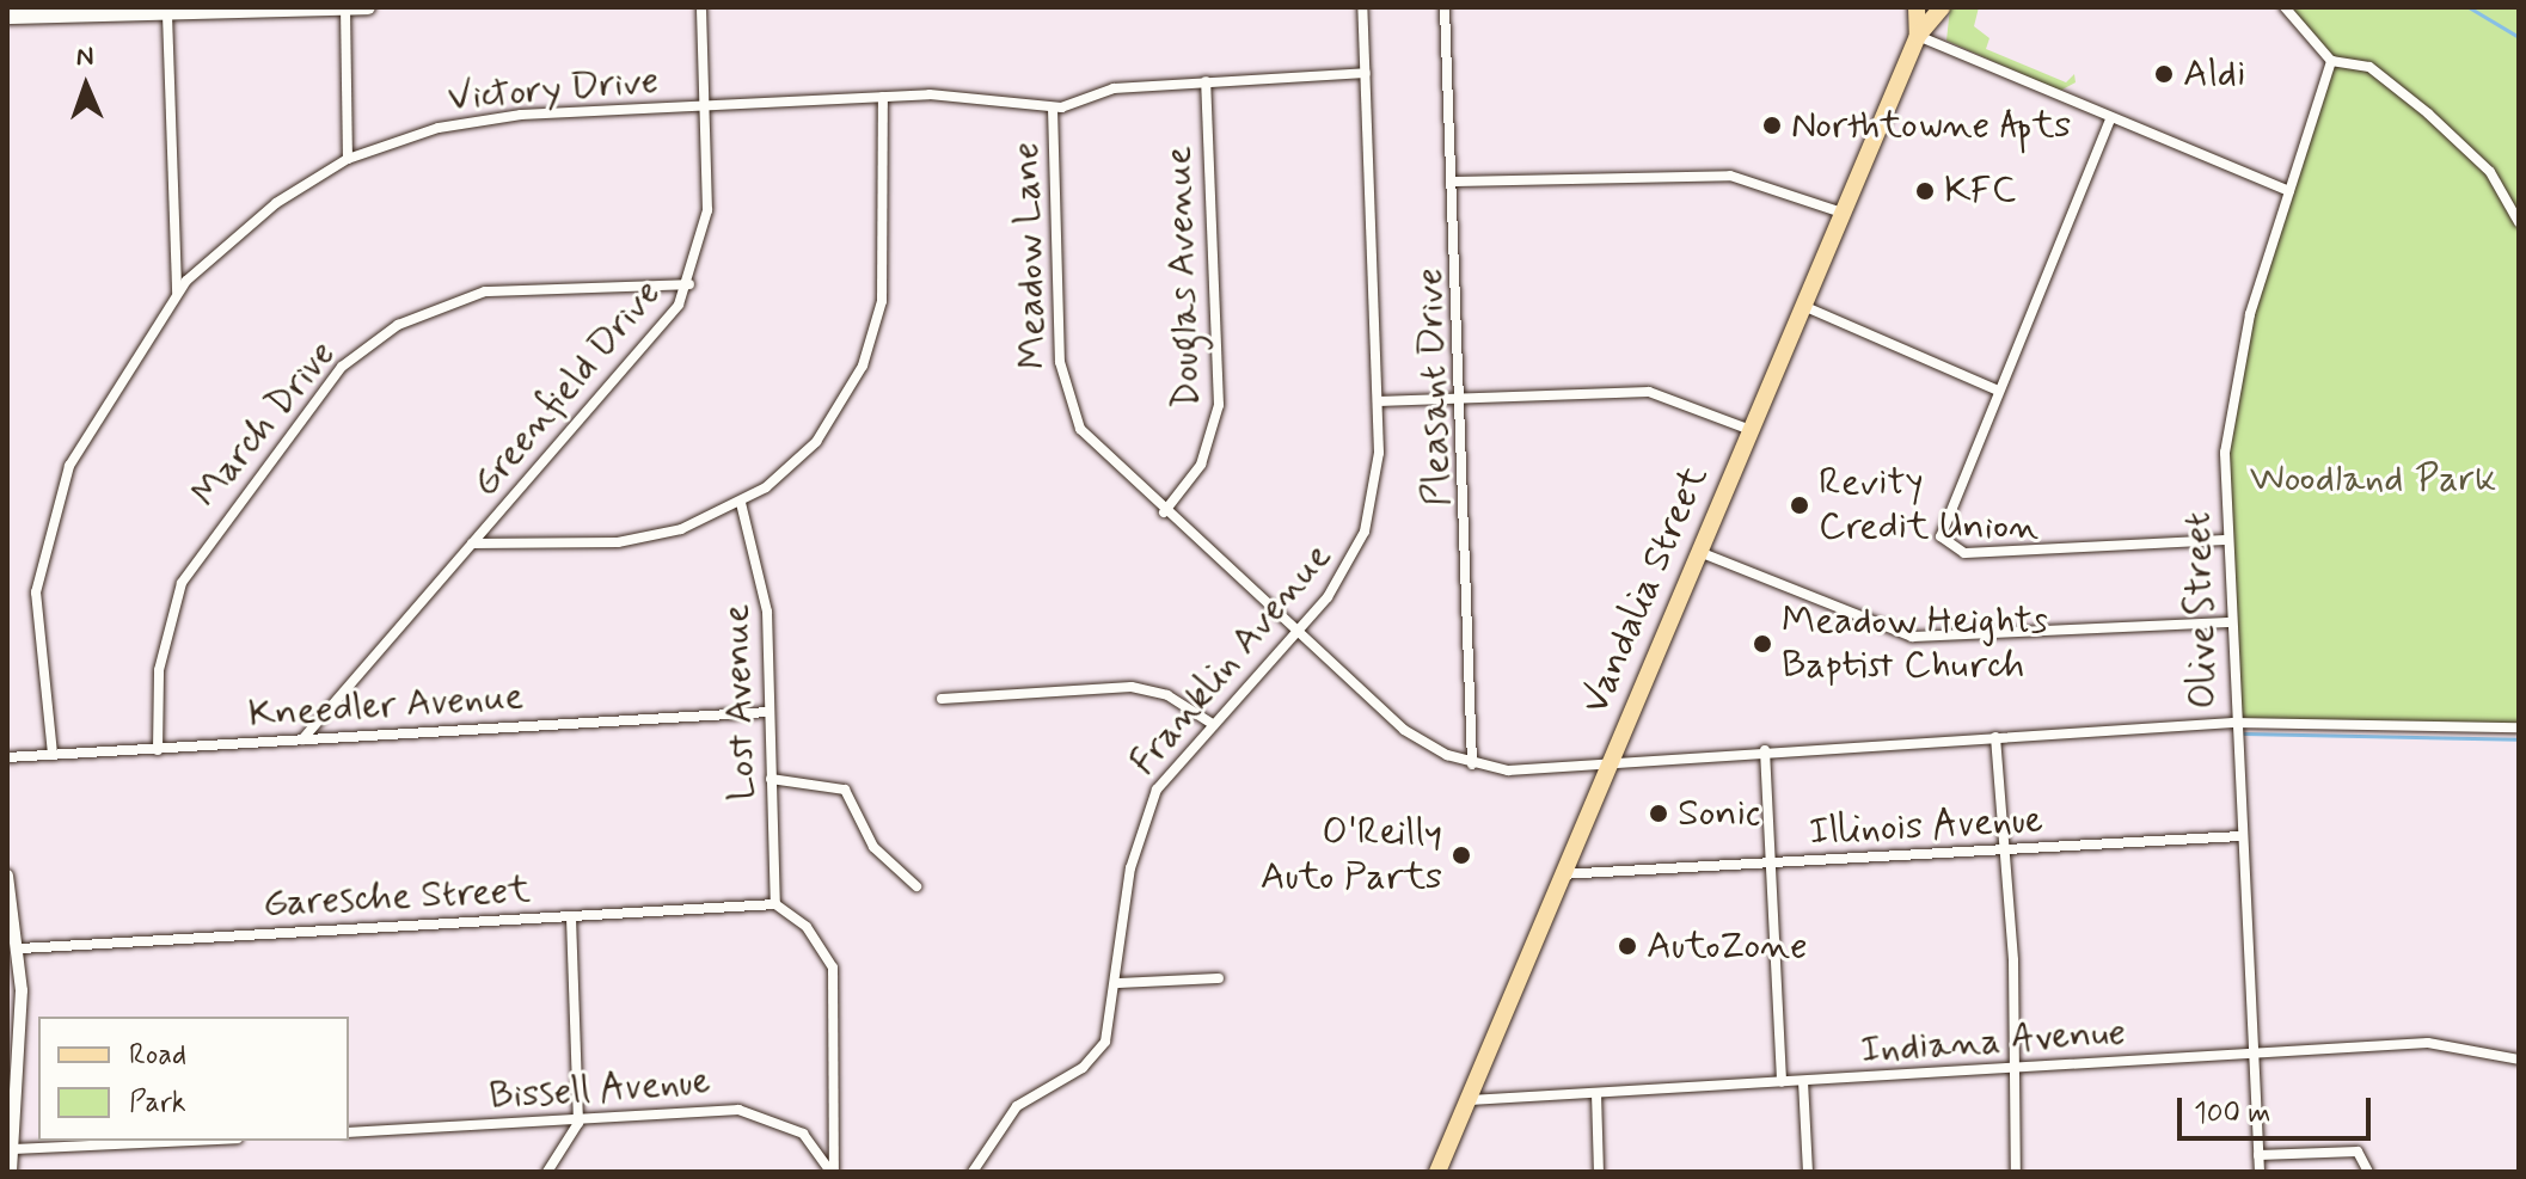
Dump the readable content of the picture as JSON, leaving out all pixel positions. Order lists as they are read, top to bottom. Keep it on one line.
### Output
{"streets":{"main road":["Vandalia Street"],"street":["Victory Drive","Meadow Lane","Douglas Avenue","Pleasant Drive","Greenfield Drive","March Drive","Olive Street","Franklin Avenue","Lost Avenue","Kneedler Avenue","Illinois Avenue","Garesche Street","Indiana Avenue","Bissell Avenue"]},"crossings":[["Victory Drive","Meadow Lane"],["Victory Drive","Douglas Avenue"],["Victory Drive","Greenfield Drive"],["Victory Drive","Franklin Avenue"],["Victory Drive","Kneedler Avenue"],["Meadow Lane","Douglas Avenue"],["Meadow Lane","Pleasant Drive"],["Meadow Lane","Vandalia Street"],["Meadow Lane","Olive Street"],["Meadow Lane","Franklin Avenue"],["Greenfield Drive","March Drive"],["Greenfield Drive","Kneedler Avenue"],["March Drive","Kneedler Avenue"],["Vandalia Street","Illinois Avenue"],["Vandalia Street","Indiana Avenue"],["Olive Street","Illinois Avenue"],["Olive Street","Indiana Avenue"],["Lost Avenue","Kneedler Avenue"],["Lost Avenue","Garesche Street"]],"parks":["Woodland Park"],"places":["Aldi","Northtowne Apts","KFC","Revity Credit Union","Meadow Heights Baptist Church","Sonic","O'Reilly Auto Parts","AutoZone"],"legend":["Road","Park"],"scale_bar":"100 m","north":"top"}
